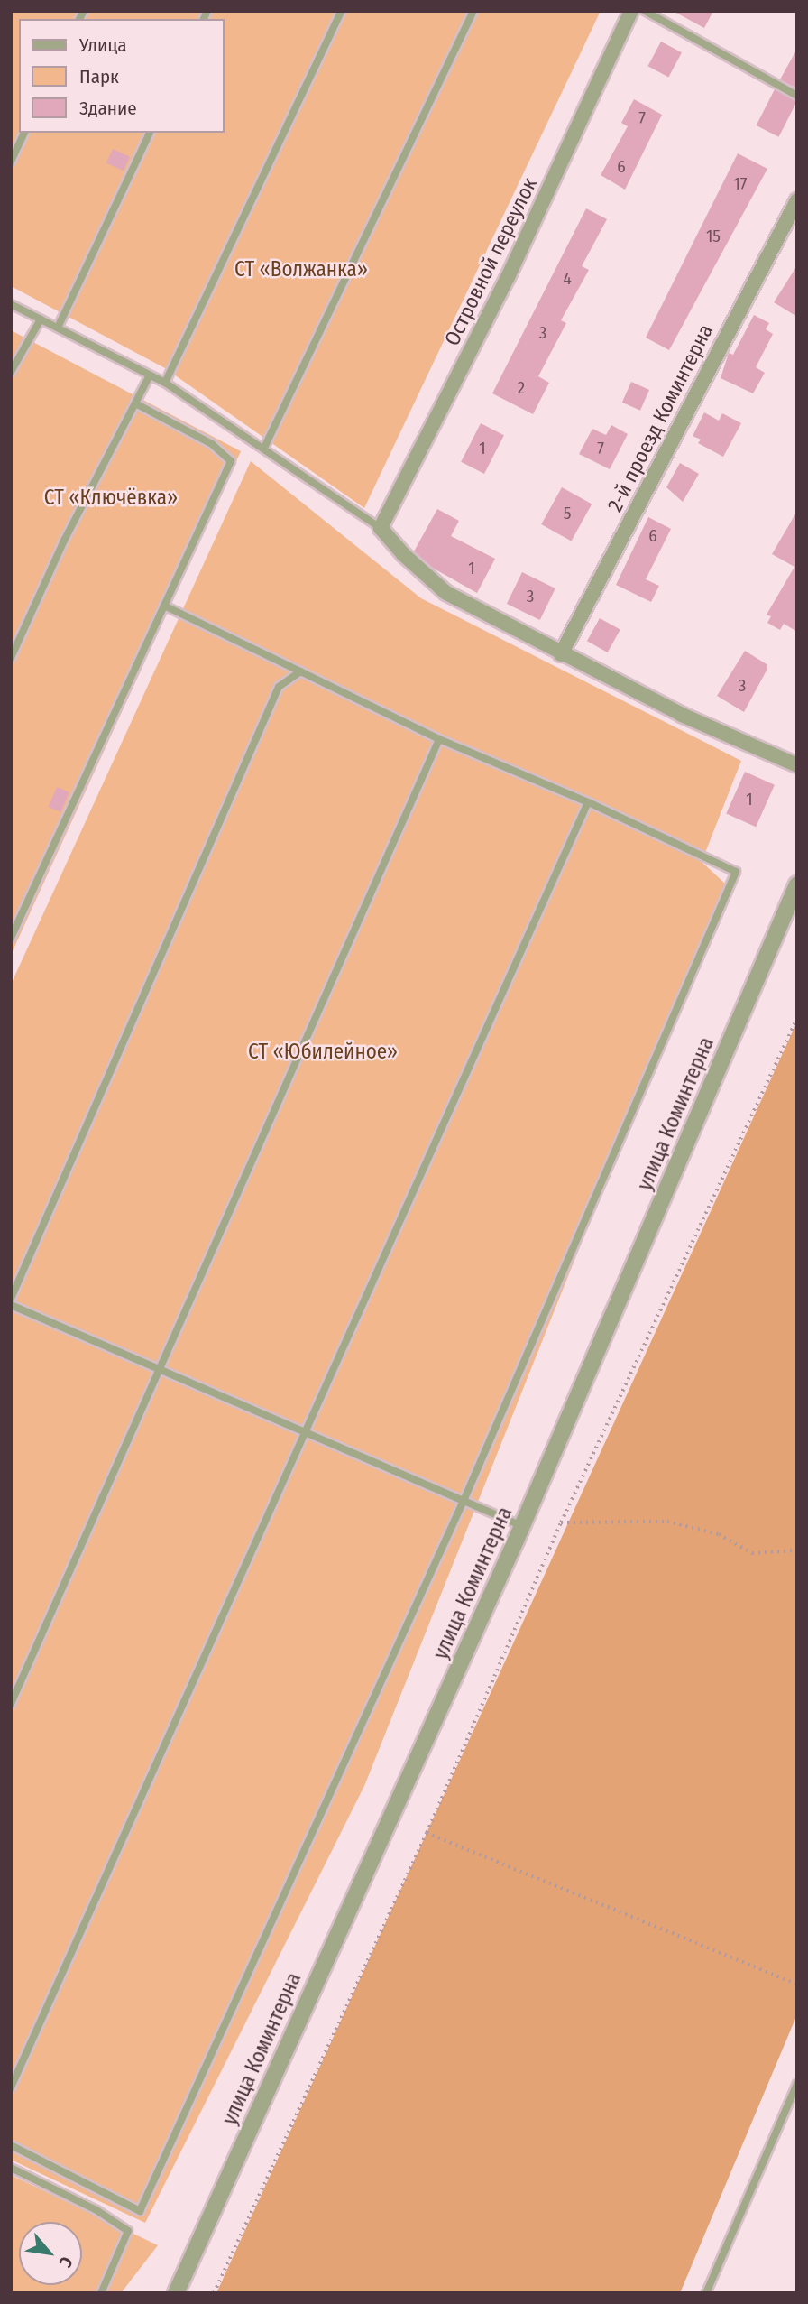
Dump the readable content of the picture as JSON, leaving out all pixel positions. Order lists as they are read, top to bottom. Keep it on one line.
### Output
{"streets":{"street":["Островной переулок","2-й проезд Коминтерна","улица Коминтерна"]},"parks":["СТ «Волжанка»","СТ «Ключёвка»","СТ «Юбилейное»"],"house_numbers":["7","6","17","15","4","3","2","1","7","5","6","1","3","3","1"],"legend":["Улица","Парк","Здание"],"north":"bottom right"}
